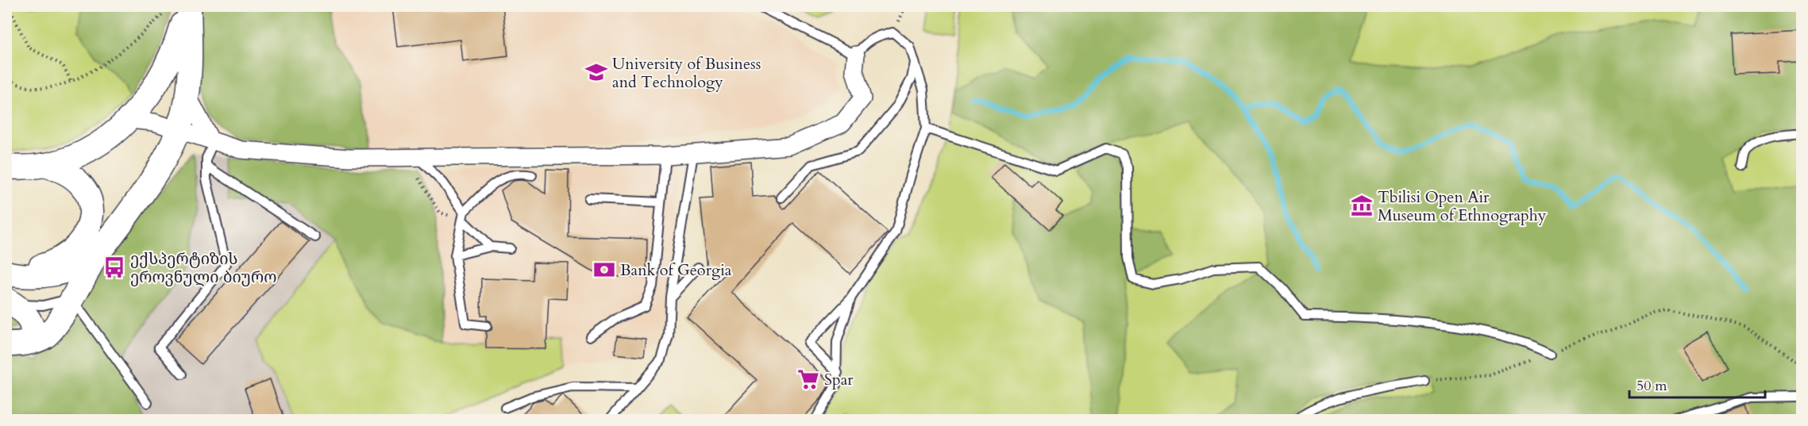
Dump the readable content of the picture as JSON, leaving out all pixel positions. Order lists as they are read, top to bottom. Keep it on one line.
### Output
{"places":{"school or university":["University of Business and Technology"],"museum":["Tbilisi Open Air Museum of Ethnography"],"bus stop":["ექსპერტიზის ეროვნული ბიურო"],"bank":["Bank of Georgia"],"supermarket":["Spar"]},"scale_bar":"50 m"}
